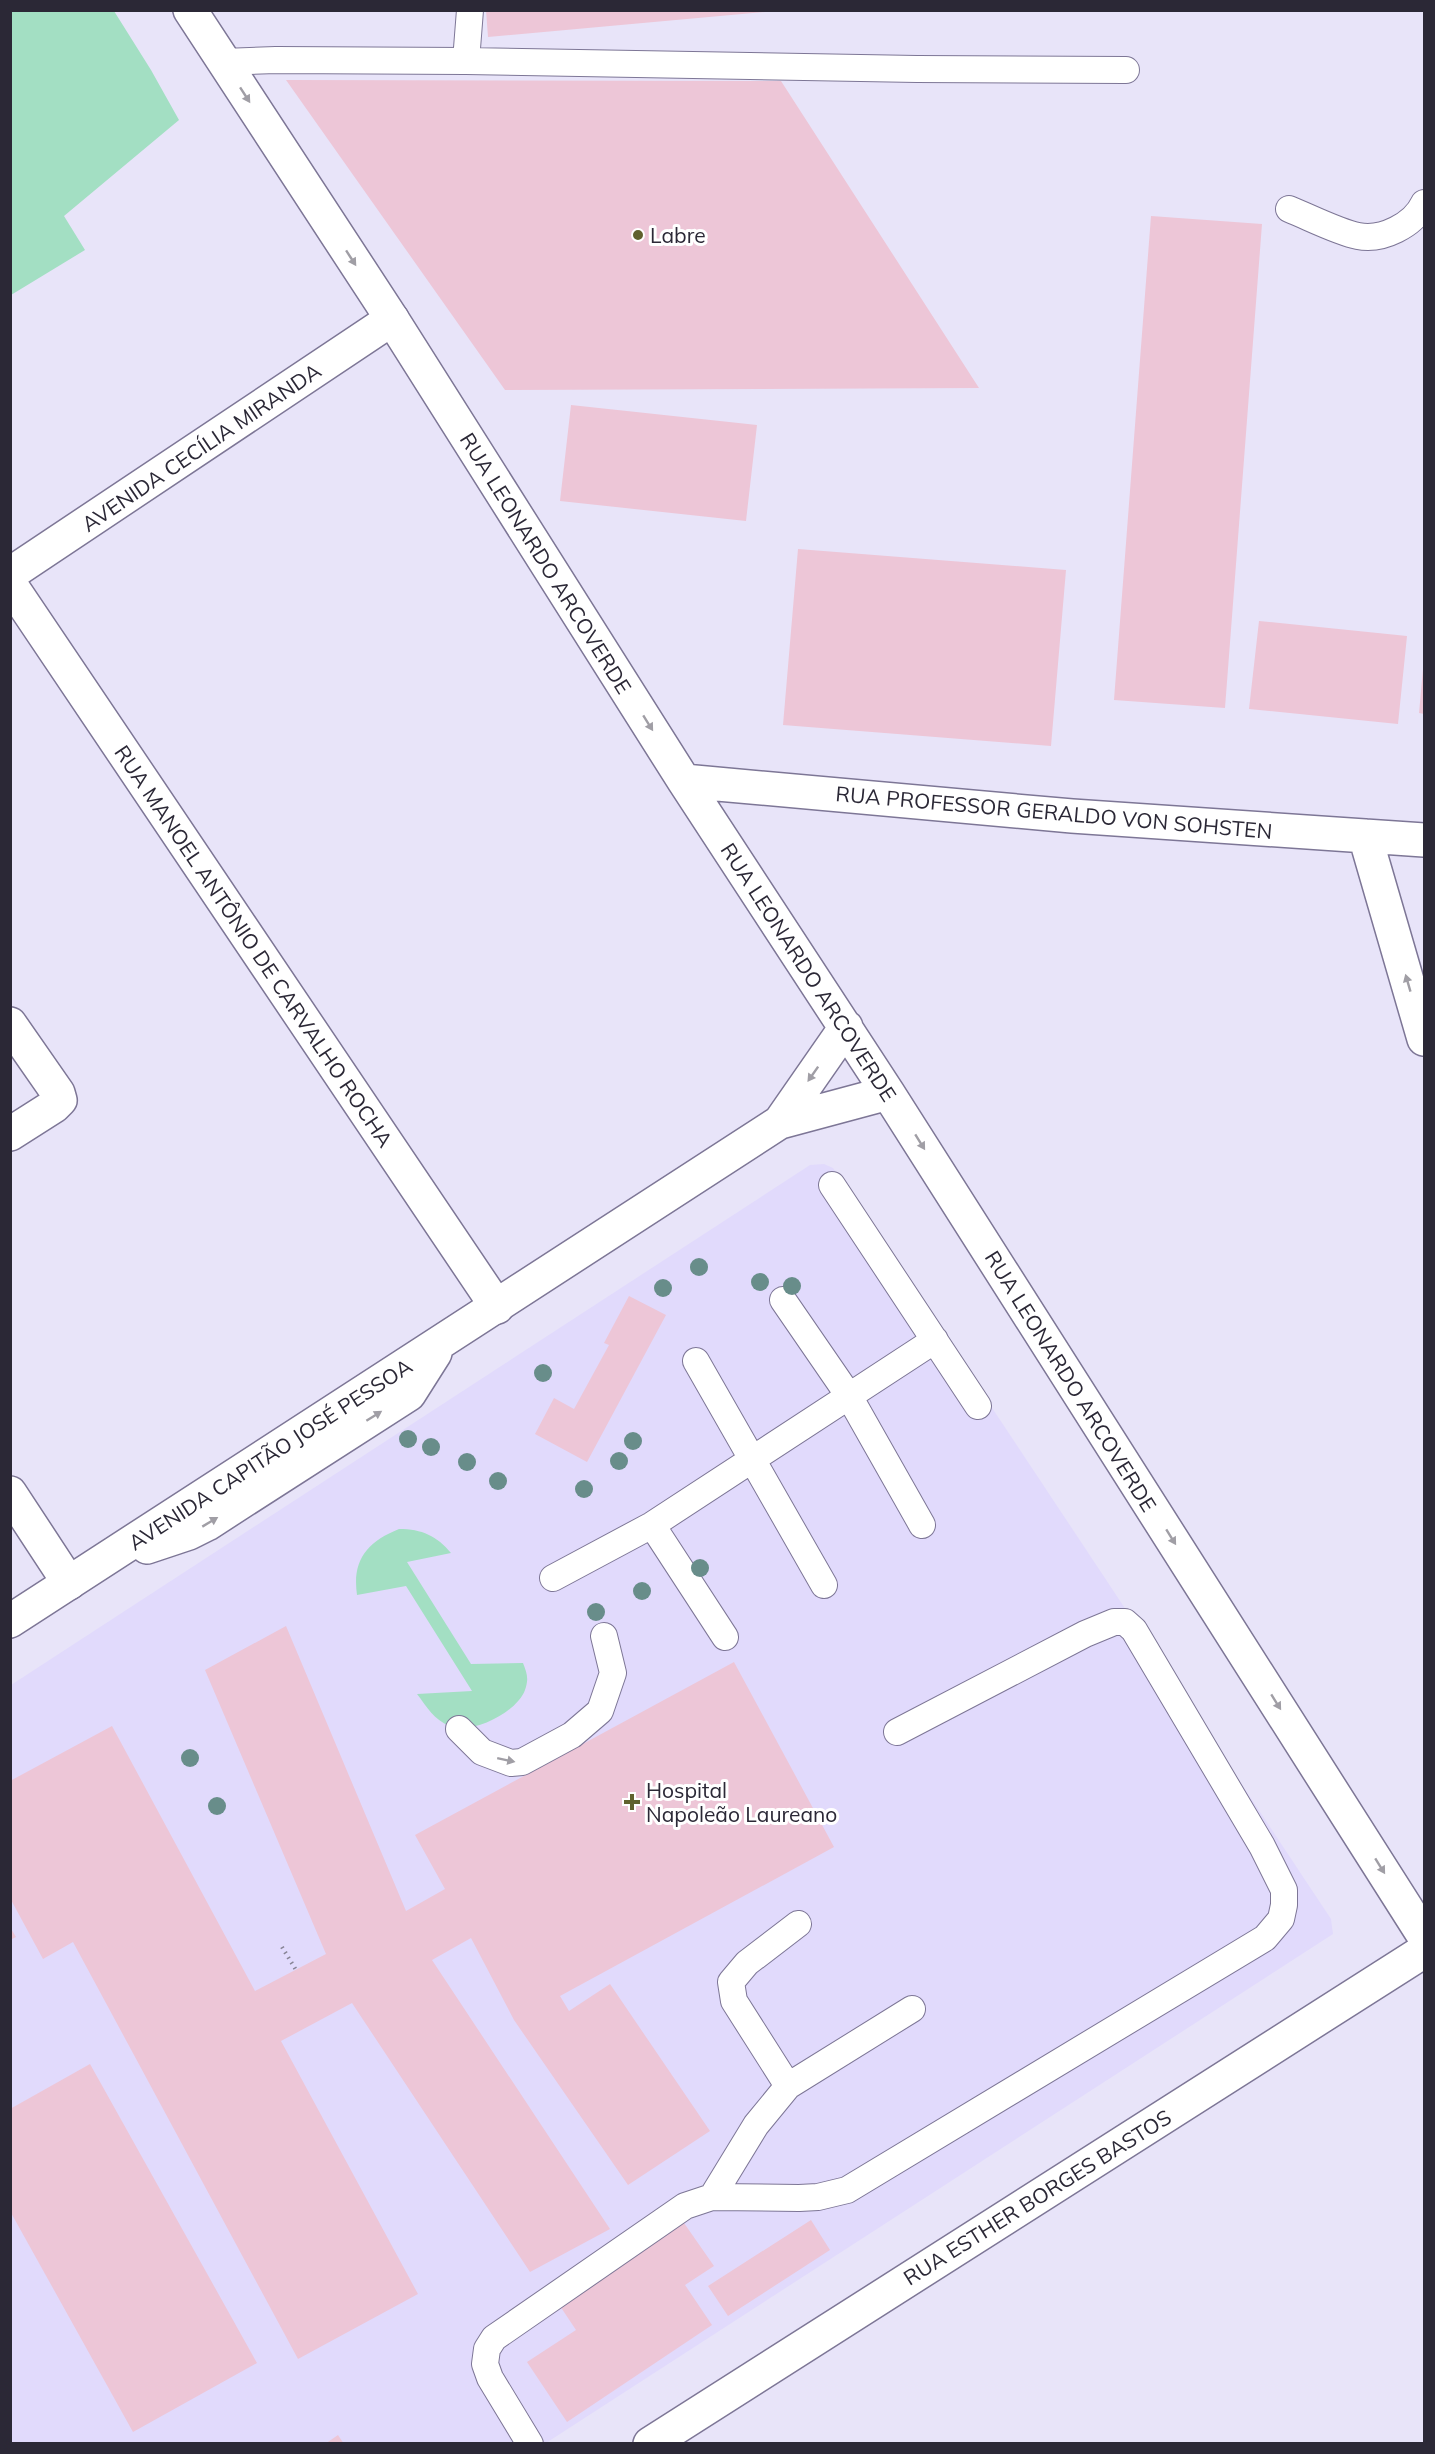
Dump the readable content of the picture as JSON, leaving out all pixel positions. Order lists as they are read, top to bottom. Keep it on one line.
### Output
{"streets":{"street":["AVENIDA CECÍLIA MIRANDA","RUA LEONARDO ARCOVERDE","RUA PROFESSOR GERALDO VON SOHSTEN","RUA MANOEL ANTÔNIO DE CARVALHO ROCHA","AVENIDA CAPITÃO JOSÉ PESSOA","RUA ESTHER BORGES BASTOS"]},"crossings":[["AVENIDA CECÍLIA MIRANDA","RUA LEONARDO ARCOVERDE"],["RUA LEONARDO ARCOVERDE","RUA PROFESSOR GERALDO VON SOHSTEN"],["RUA LEONARDO ARCOVERDE","AVENIDA CAPITÃO JOSÉ PESSOA"],["RUA MANOEL ANTÔNIO DE CARVALHO ROCHA","AVENIDA CAPITÃO JOSÉ PESSOA"]],"one_way":["RUA LEONARDO ARCOVERDE"],"places":{"other":["Labre"],"health":["Hospital Napoleão Laureano"]}}
